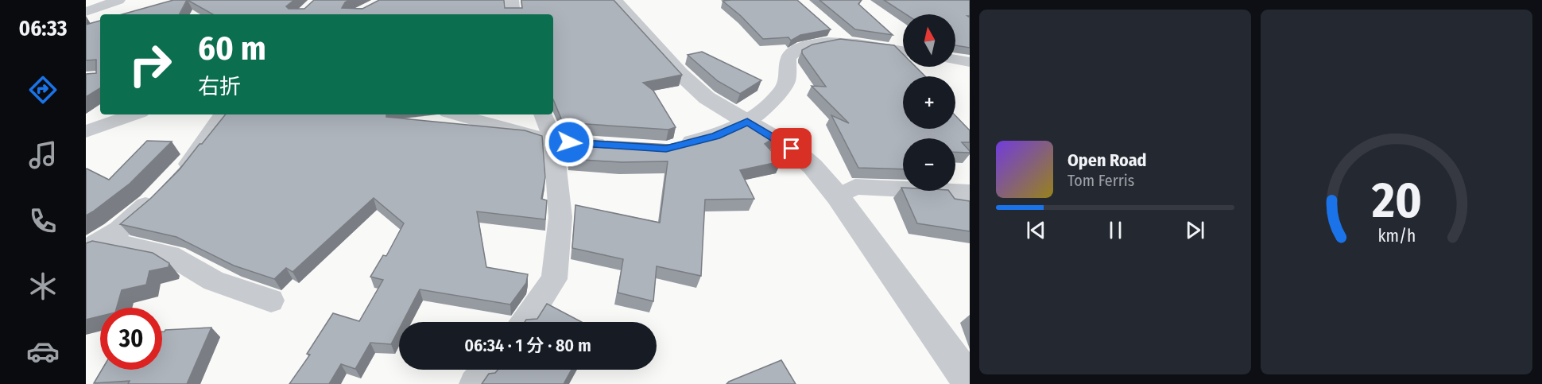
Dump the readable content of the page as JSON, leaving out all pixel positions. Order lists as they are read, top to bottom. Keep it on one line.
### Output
{"north":"top","page":{"tabs":"06:33","map_buttons":["+","−"],"turn":["60 m","右折"],"song":["Open Road","Tom Ferris"],"limit":"30","trip":"06:34 · 1 分 · 80 m","gauge":["20","km/h"]}}
